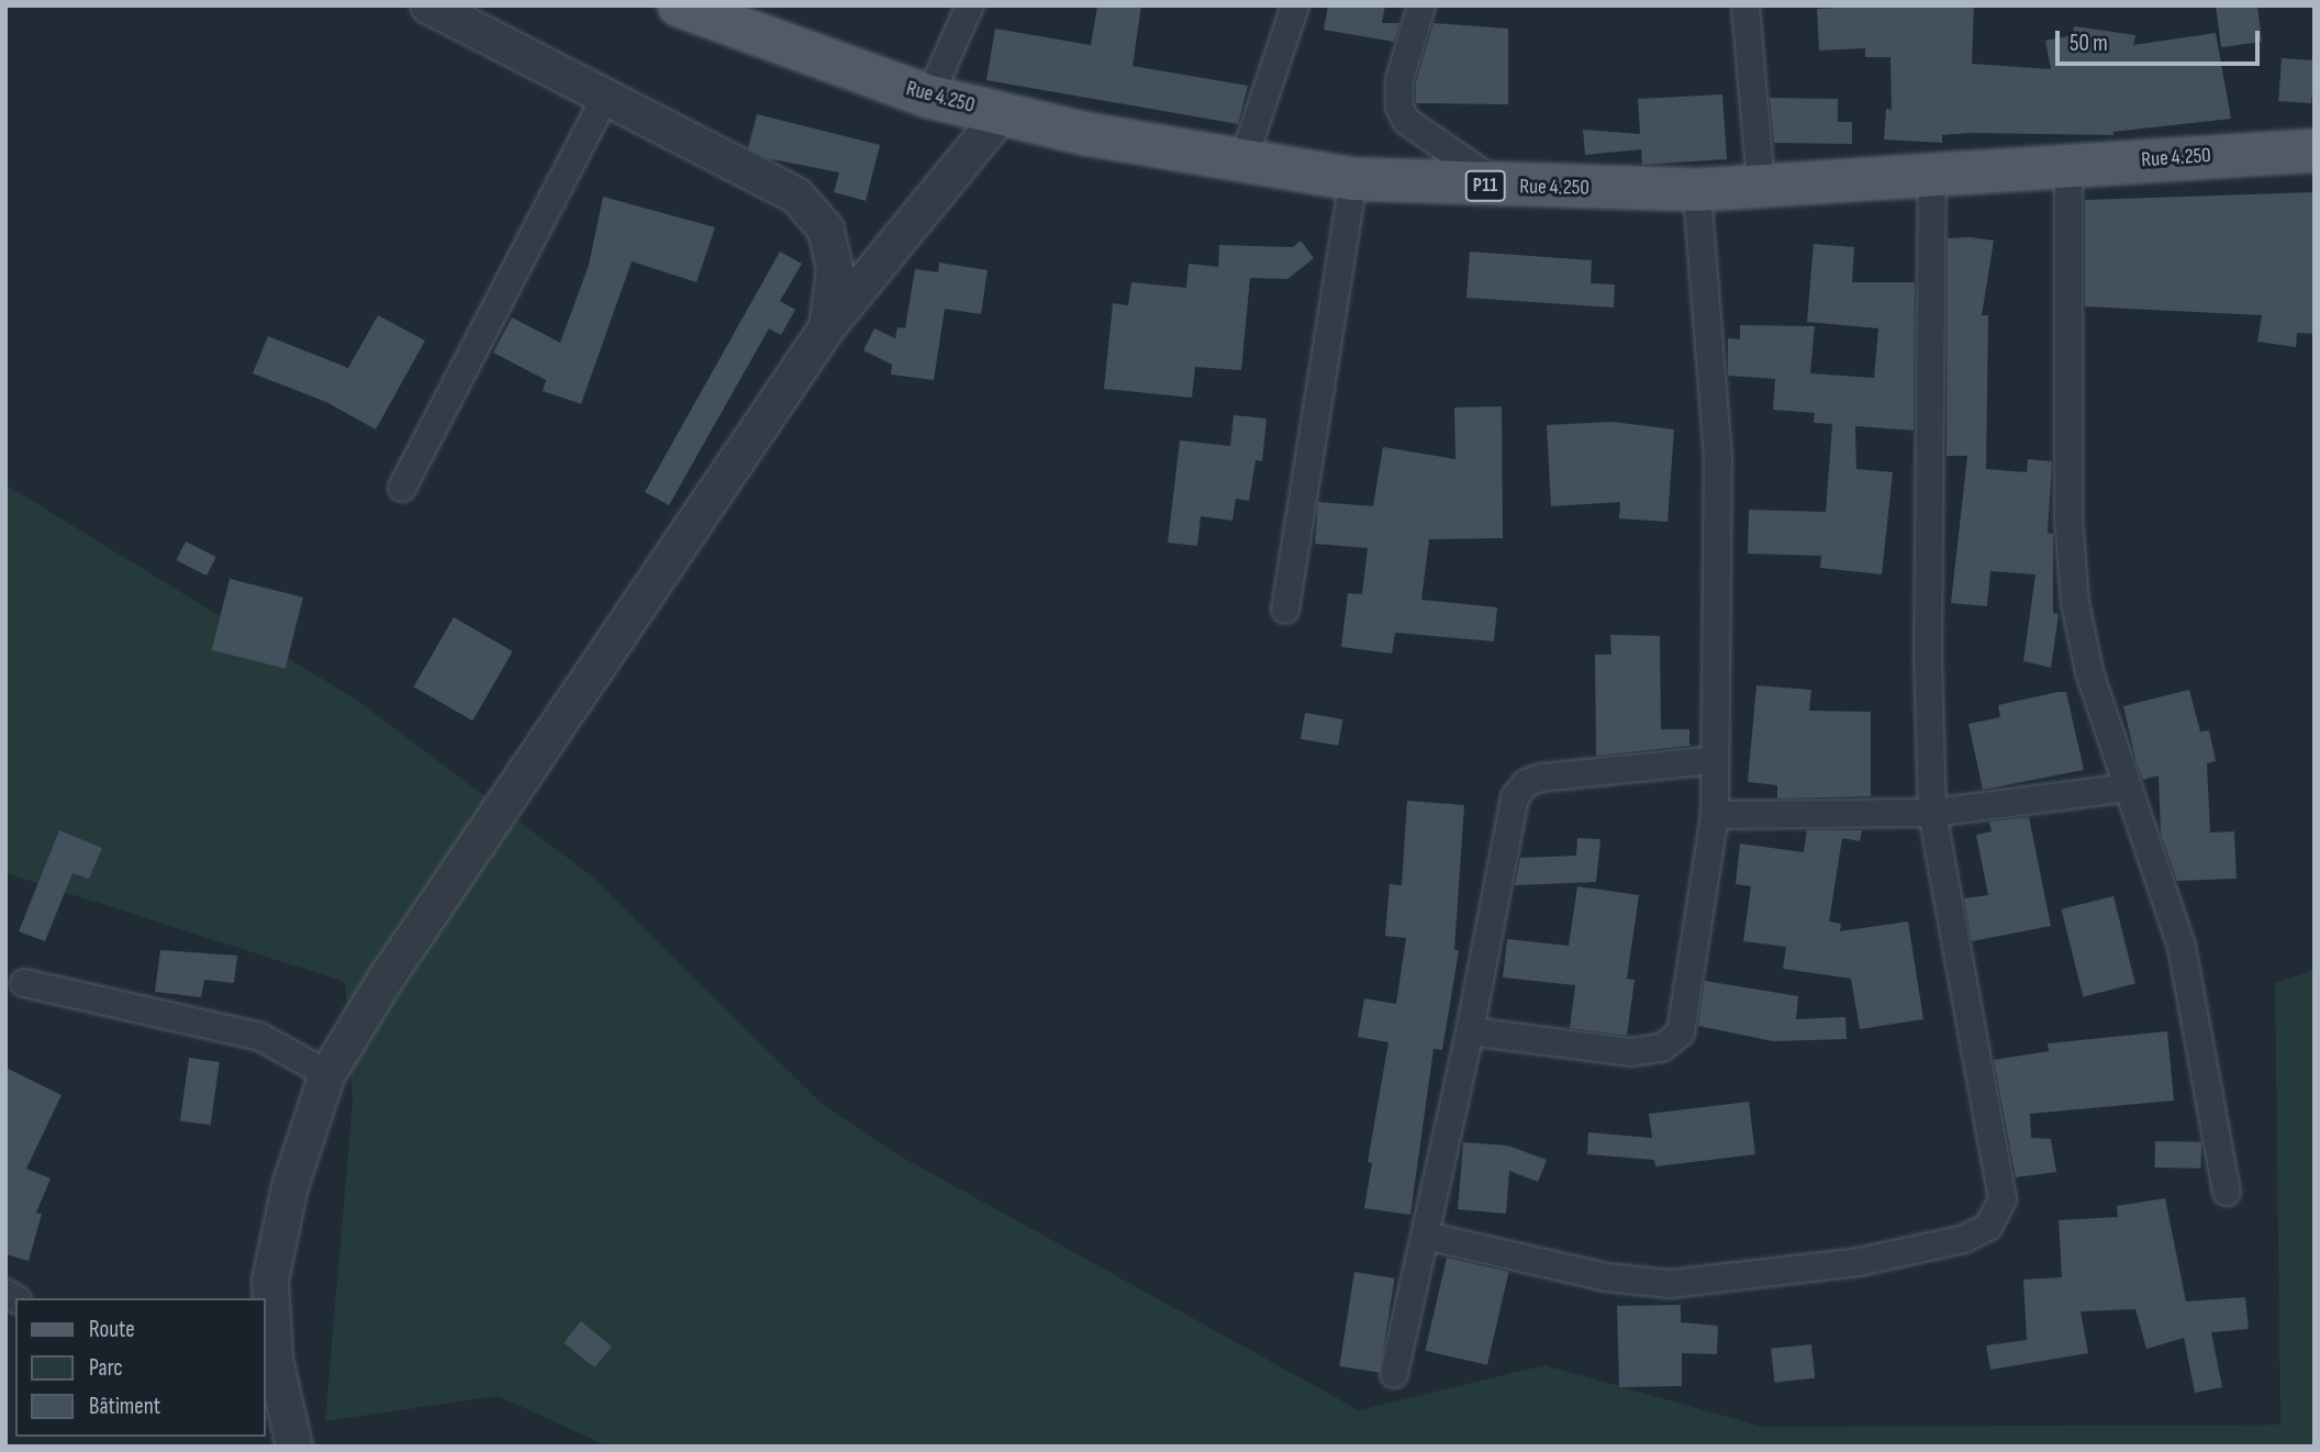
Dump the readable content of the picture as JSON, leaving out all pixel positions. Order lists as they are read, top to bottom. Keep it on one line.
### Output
{"streets":{"main road":["Rue 4.250","P11"]},"legend":["Route","Parc","Bâtiment"],"scale_bar":"50 m"}
